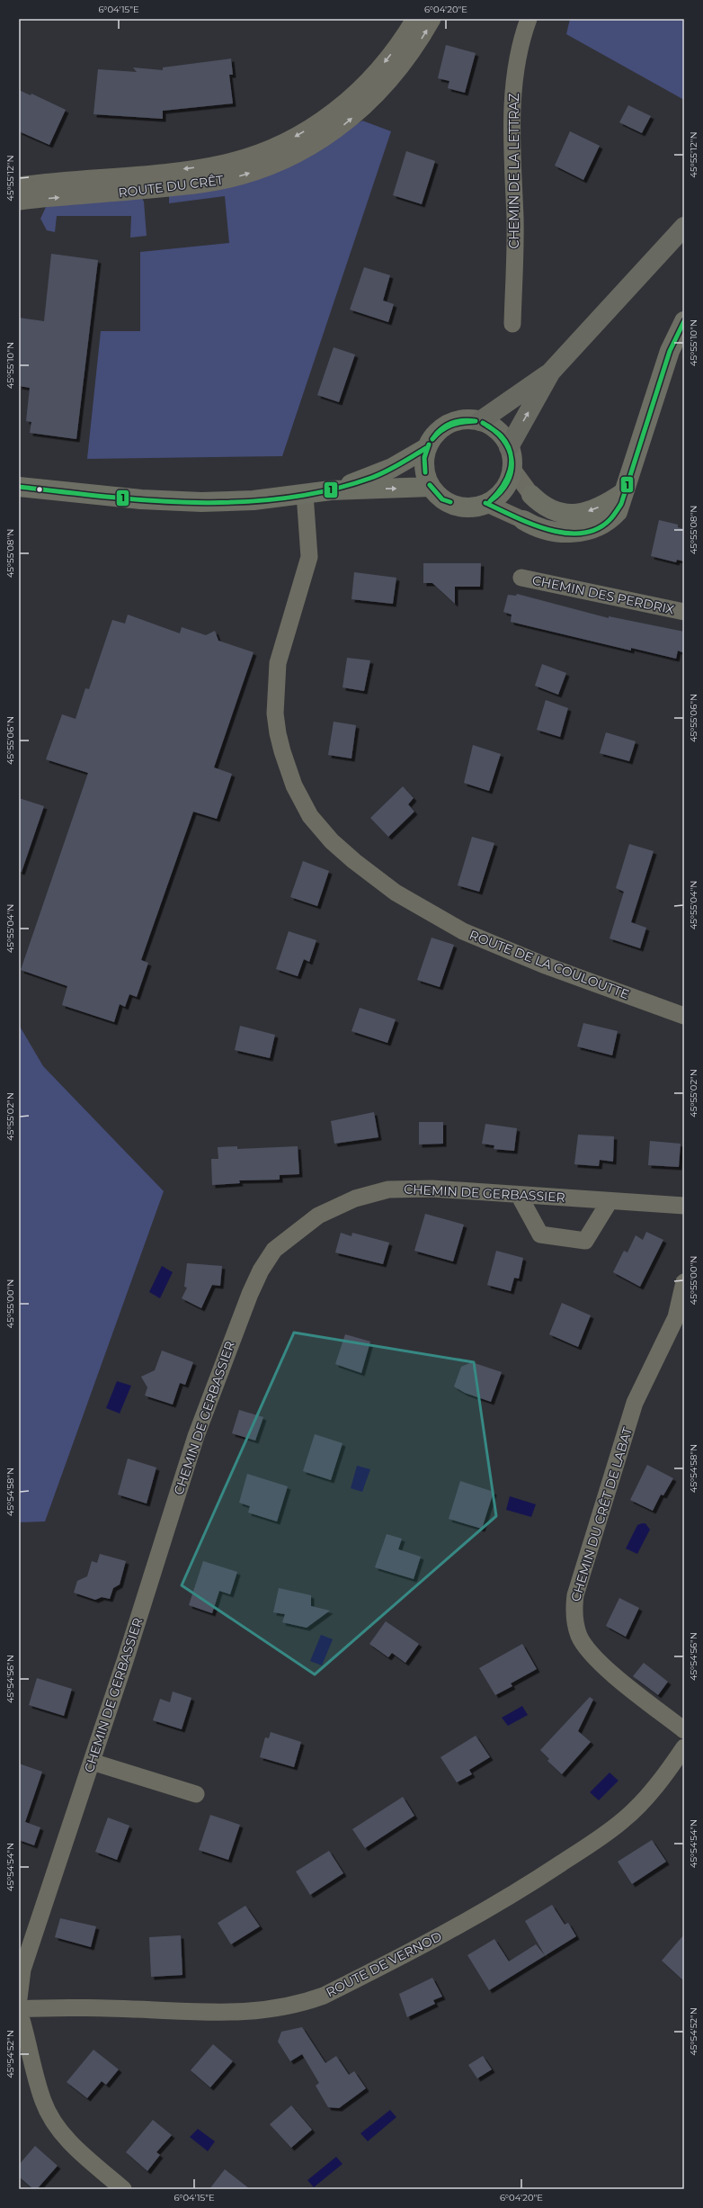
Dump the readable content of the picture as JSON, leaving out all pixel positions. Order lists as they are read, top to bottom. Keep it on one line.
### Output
{"streets":{"street":["CHEMIN DE LA LETTRAZ","ROUTE DU CRÊT","CHEMIN DES PERDRIX","ROUTE DE LA COULOUTTE","CHEMIN DE GERBASSIER","CHEMIN DU CRÊT DE LABAT","ROUTE DE VERNOD"]},"lines":["transit line 1"],"coordinates":["6°04'15\"E","6°04'20\"E","45°55'12\"N","45°55'10\"N","45°55'08\"N","45°55'06\"N","45°55'04\"N","45°55'02\"N","45°55'00\"N","45°54'58\"N","45°54'56\"N","45°54'54\"N","45°54'52\"N"]}
